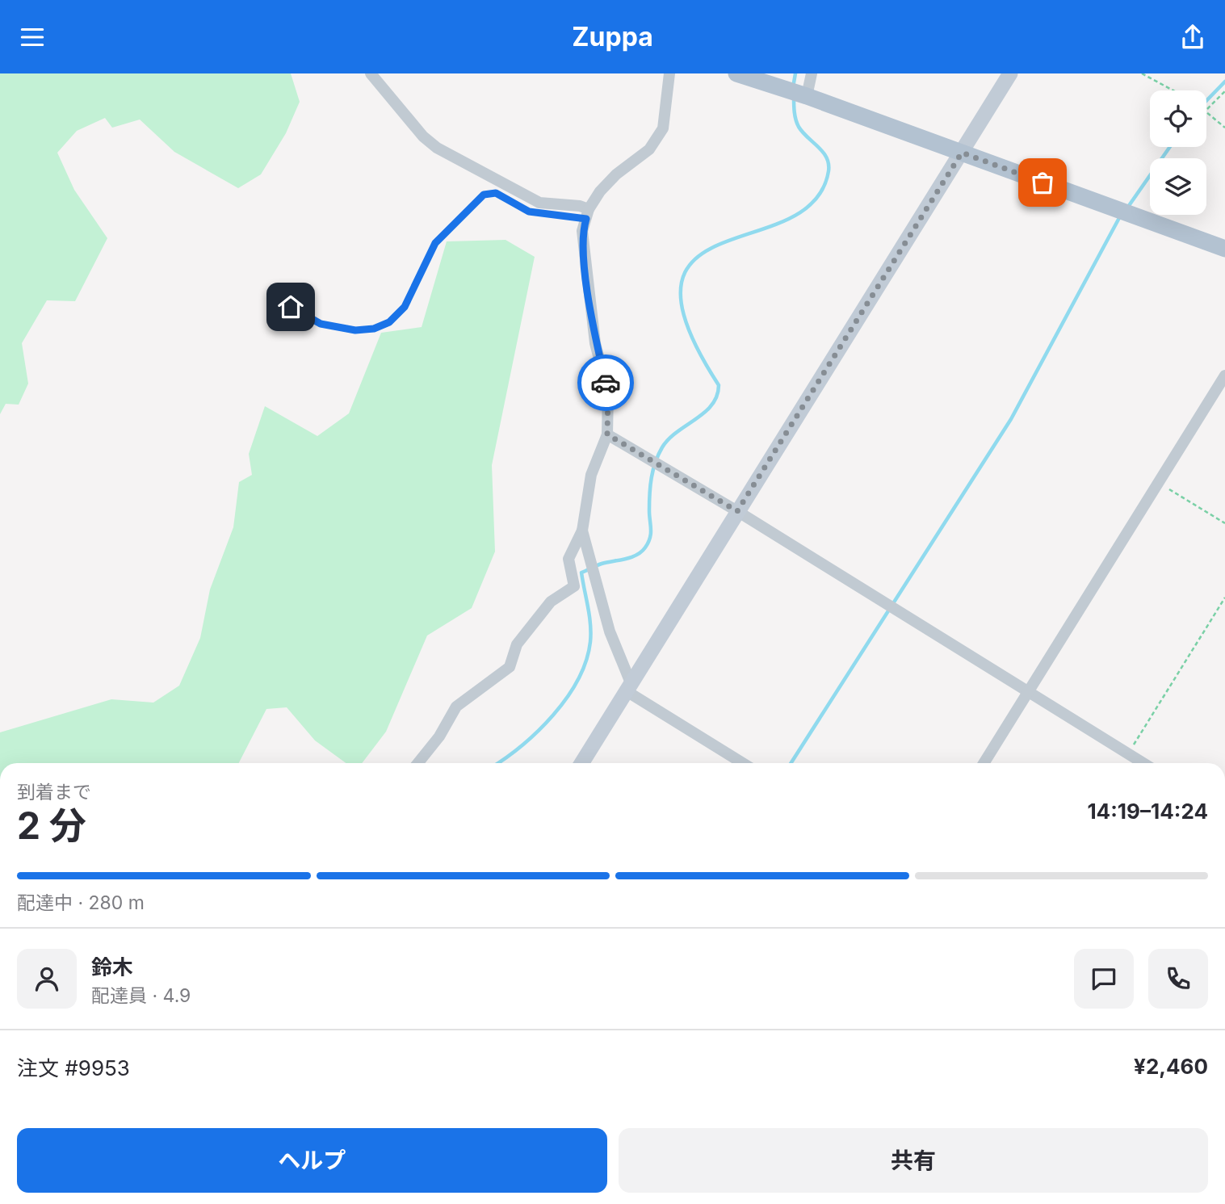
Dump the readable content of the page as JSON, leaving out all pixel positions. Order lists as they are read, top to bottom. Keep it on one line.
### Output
{"page":{"header":"Zuppa","heading":["2 分","到着まで","14:19–14:24"],"panel":["鈴木","配達員 · 4.9","注文 #9953","¥2,460"],"bar":"配達中 · 280 m","buttons":["ヘルプ","共有"]}}
